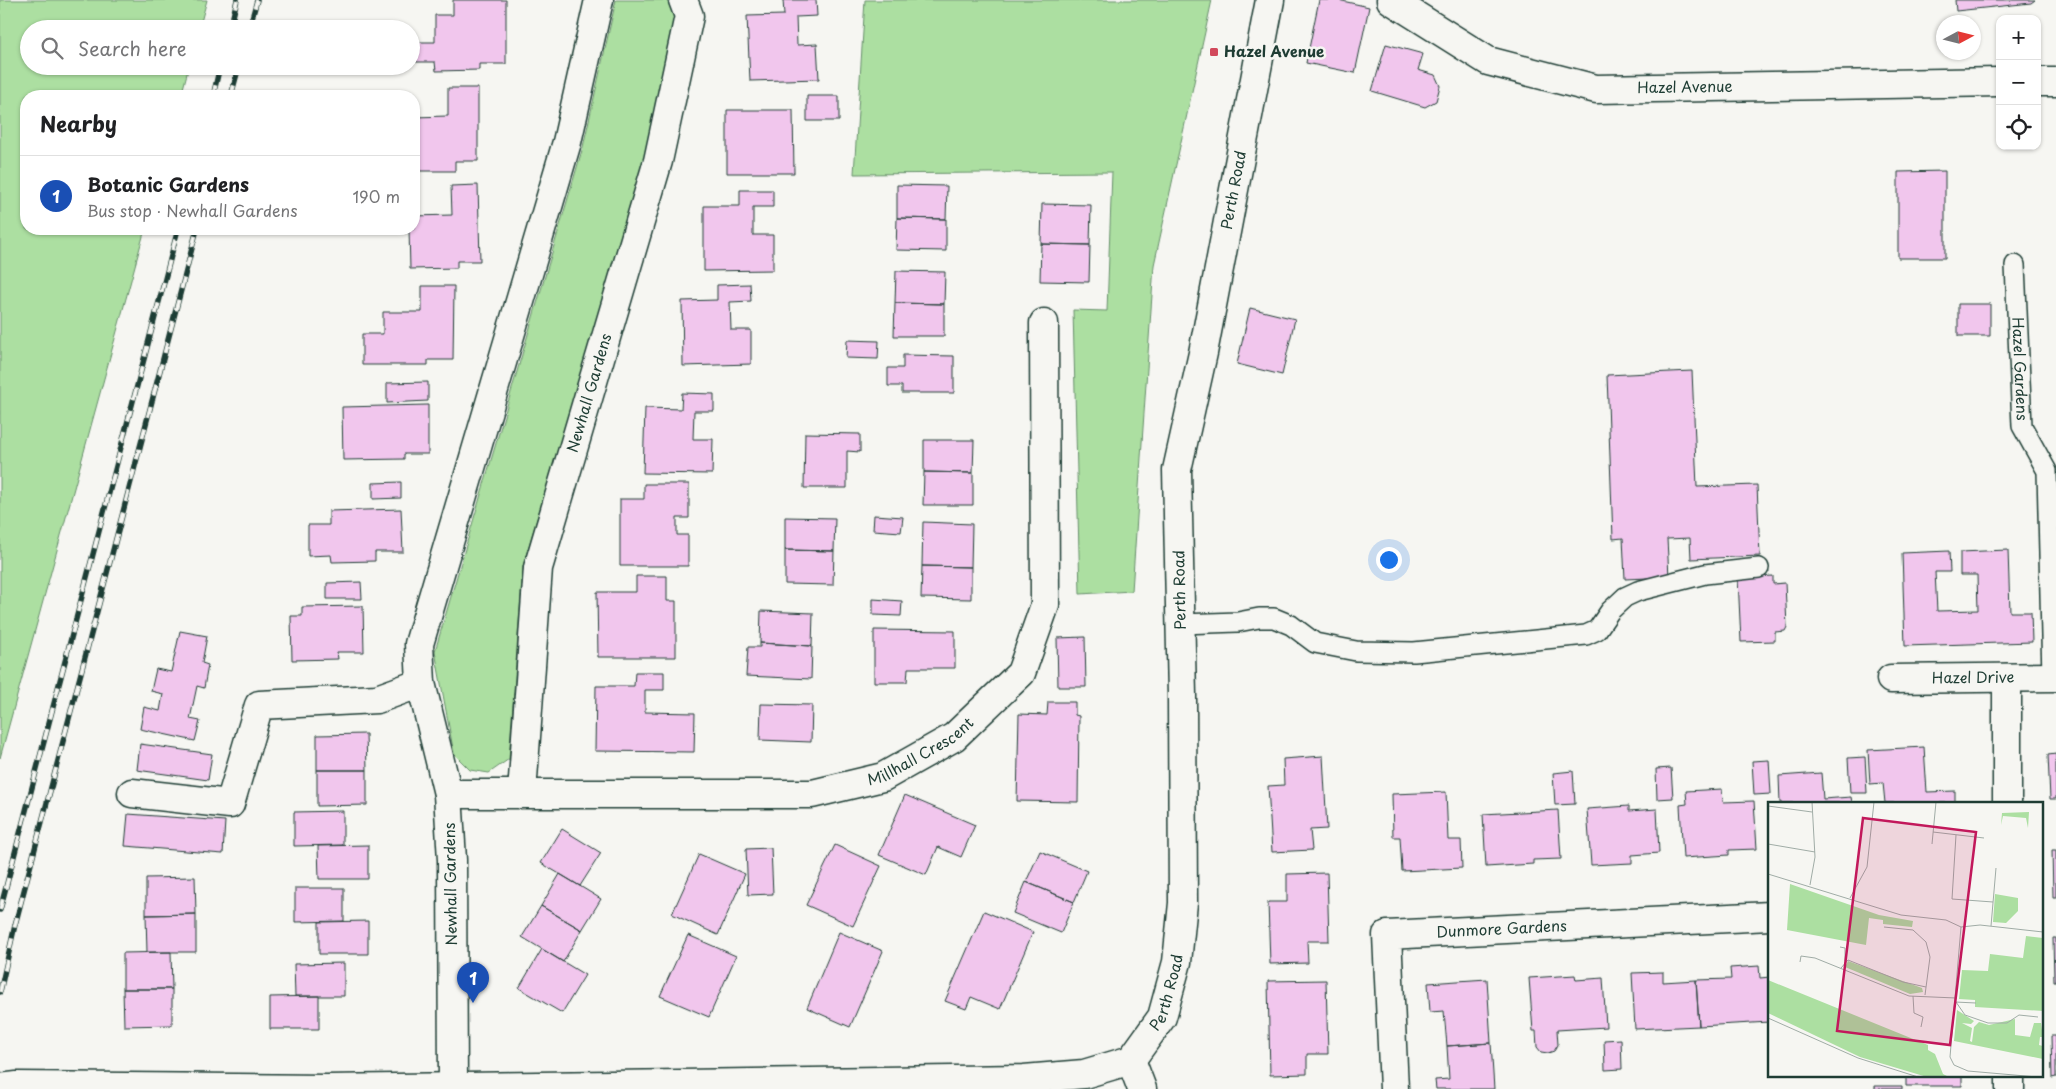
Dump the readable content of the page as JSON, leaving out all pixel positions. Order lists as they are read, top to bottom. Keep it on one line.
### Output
{"streets":{"street":["Hazel Avenue","Perth Road","Newhall Gardens","Hazel Drive","Millhall Crescent","Dunmore Gardens"],"lane":["Hazel Gardens"]},"crossings":[["Hazel Gardens","Hazel Drive"],["Newhall Gardens","Millhall Crescent"]],"places":{"transit":["Hazel Avenue"]},"north":"right","page":{"map_buttons":["+","−"],"search":"Search here","heading":"Nearby","list":[{"mark":"1","name":"Botanic Gardens","note":"Bus stop · Newhall Gardens","value":"190 m"}],"pins":"1"}}
